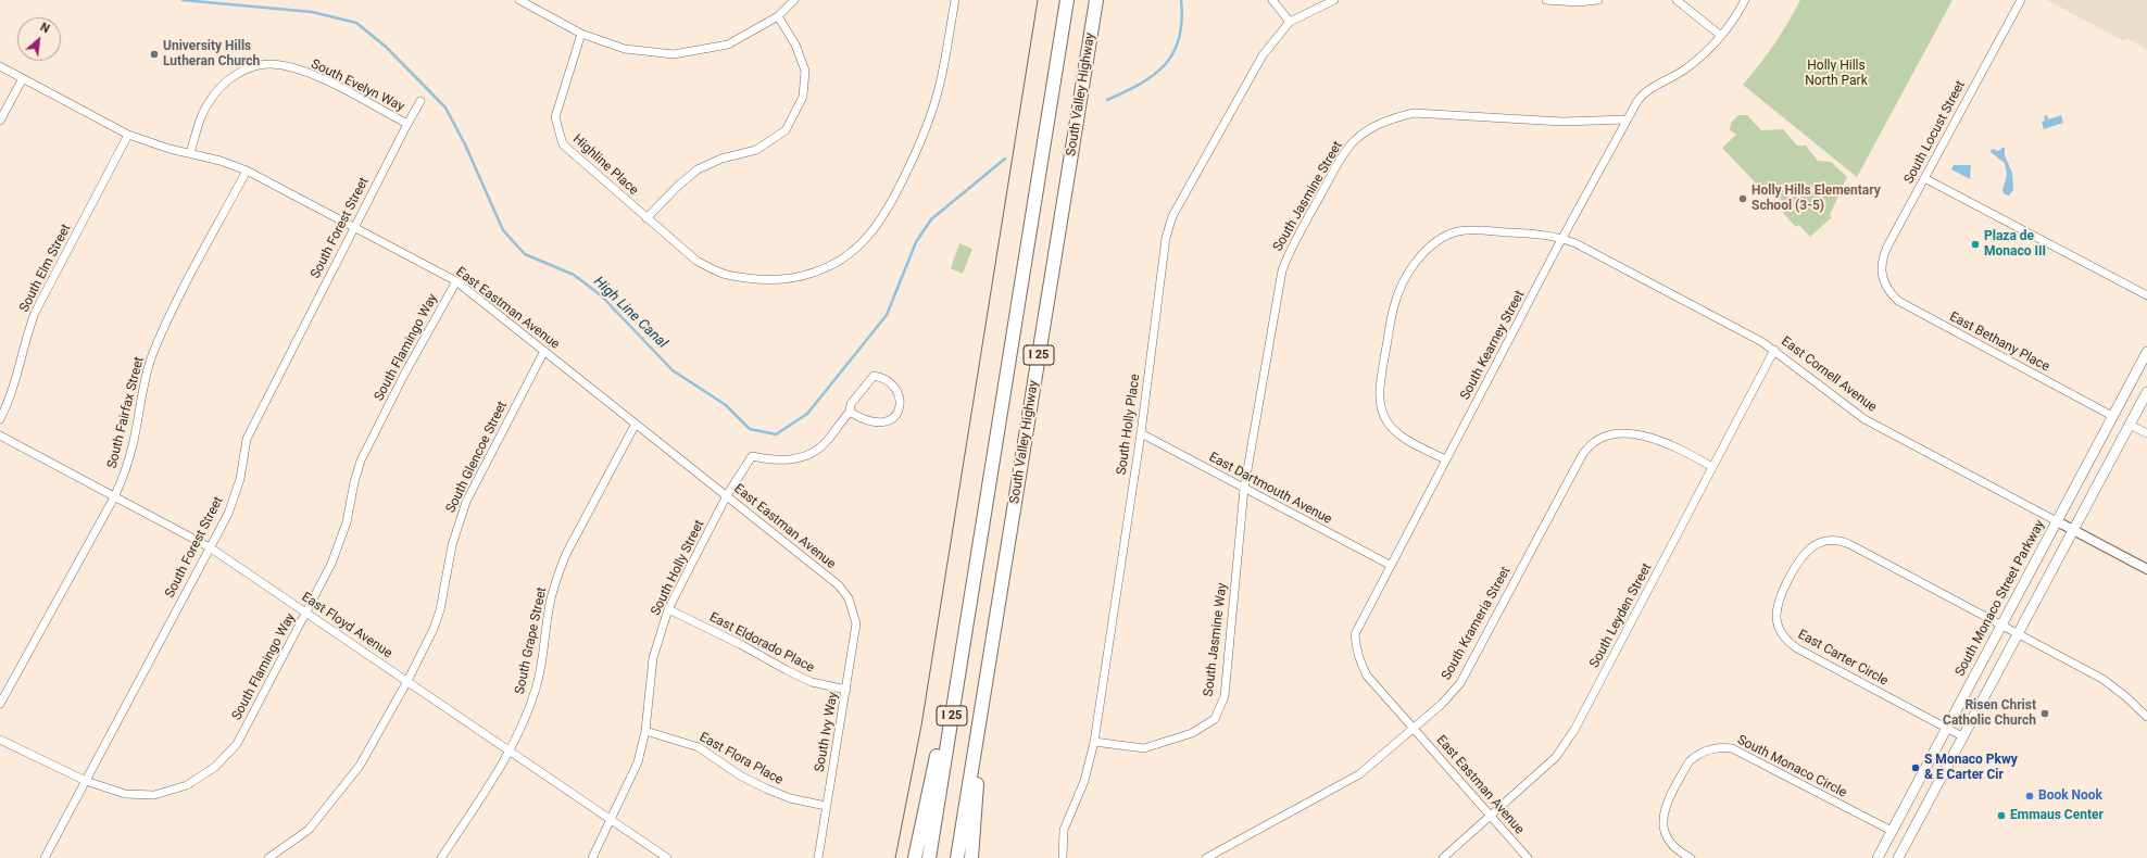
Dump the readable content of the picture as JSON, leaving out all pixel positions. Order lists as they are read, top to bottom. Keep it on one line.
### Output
{"streets":{"highway":["South Valley Highway","I 25"],"main road":["South Monaco Street Parkway"],"street":["South Evelyn Way","South Locust Street","Highline Place","South Jasmine Street","South Forest Street","South Elm Street","East Eastman Avenue","East Bethany Place","South Kearney Street","South Flamingo Way","East Cornell Avenue","South Fairfax Street","South Holly Place","South Glencoe Street","East Dartmouth Avenue","South Holly Street","South Leyden Street","South Krameria Street","East Floyd Avenue","South Jasmine Way","South Grape Street","East Eldorado Place","East Carter Circle","South Ivy Way","East Flora Place","South Monaco Circle"]},"crossings":[["South Evelyn Way","South Forest Street"],["South Evelyn Way","East Eastman Avenue"],["South Locust Street","East Bethany Place"],["South Jasmine Street","South Kearney Street"],["South Jasmine Street","East Dartmouth Avenue"],["South Jasmine Street","South Jasmine Way"],["South Forest Street","East Eastman Avenue"],["South Forest Street","South Flamingo Way"],["South Forest Street","East Floyd Avenue"],["South Elm Street","East Eastman Avenue"],["East Eastman Avenue","South Kearney Street"],["East Eastman Avenue","South Flamingo Way"],["East Eastman Avenue","South Fairfax Street"],["East Eastman Avenue","South Glencoe Street"],["East Eastman Avenue","South Holly Street"],["East Eastman Avenue","South Leyden Street"],["East Eastman Avenue","South Krameria Street"],["East Eastman Avenue","South Grape Street"],["East Eastman Avenue","South Ivy Way"],["East Bethany Place","South Monaco Street Parkway"],["South Kearney Street","East Cornell Avenue"],["South Kearney Street","East Dartmouth Avenue"],["South Kearney Street","South Krameria Street"],["South Flamingo Way","East Floyd Avenue"],["East Cornell Avenue","South Monaco Street Parkway"],["East Cornell Avenue","South Leyden Street"],["South Fairfax Street","East Floyd Avenue"],["South Holly Place","East Dartmouth Avenue"],["South Holly Place","South Jasmine Way"],["South Glencoe Street","East Floyd Avenue"],["East Dartmouth Avenue","South Jasmine Way"],["South Holly Street","East Floyd Avenue"],["South Holly Street","East Eldorado Place"],["South Holly Street","East Flora Place"],["South Monaco Street Parkway","East Carter Circle"],["South Monaco Street Parkway","South Monaco Circle"],["South Leyden Street","South Krameria Street"],["East Floyd Avenue","South Grape Street"],["East Eldorado Place","South Ivy Way"],["South Ivy Way","East Flora Place"]],"water":["High Line Canal"],"parks":["Holly Hills North Park"],"places":["University Hills Lutheran Church","Holly Hills Elementary School (3-5)","Plaza de Monaco III","Risen Christ Catholic Church","S Monaco Pkwy & E Carter Cir","Book Nook","Emmaus Center"],"north":"top right"}
